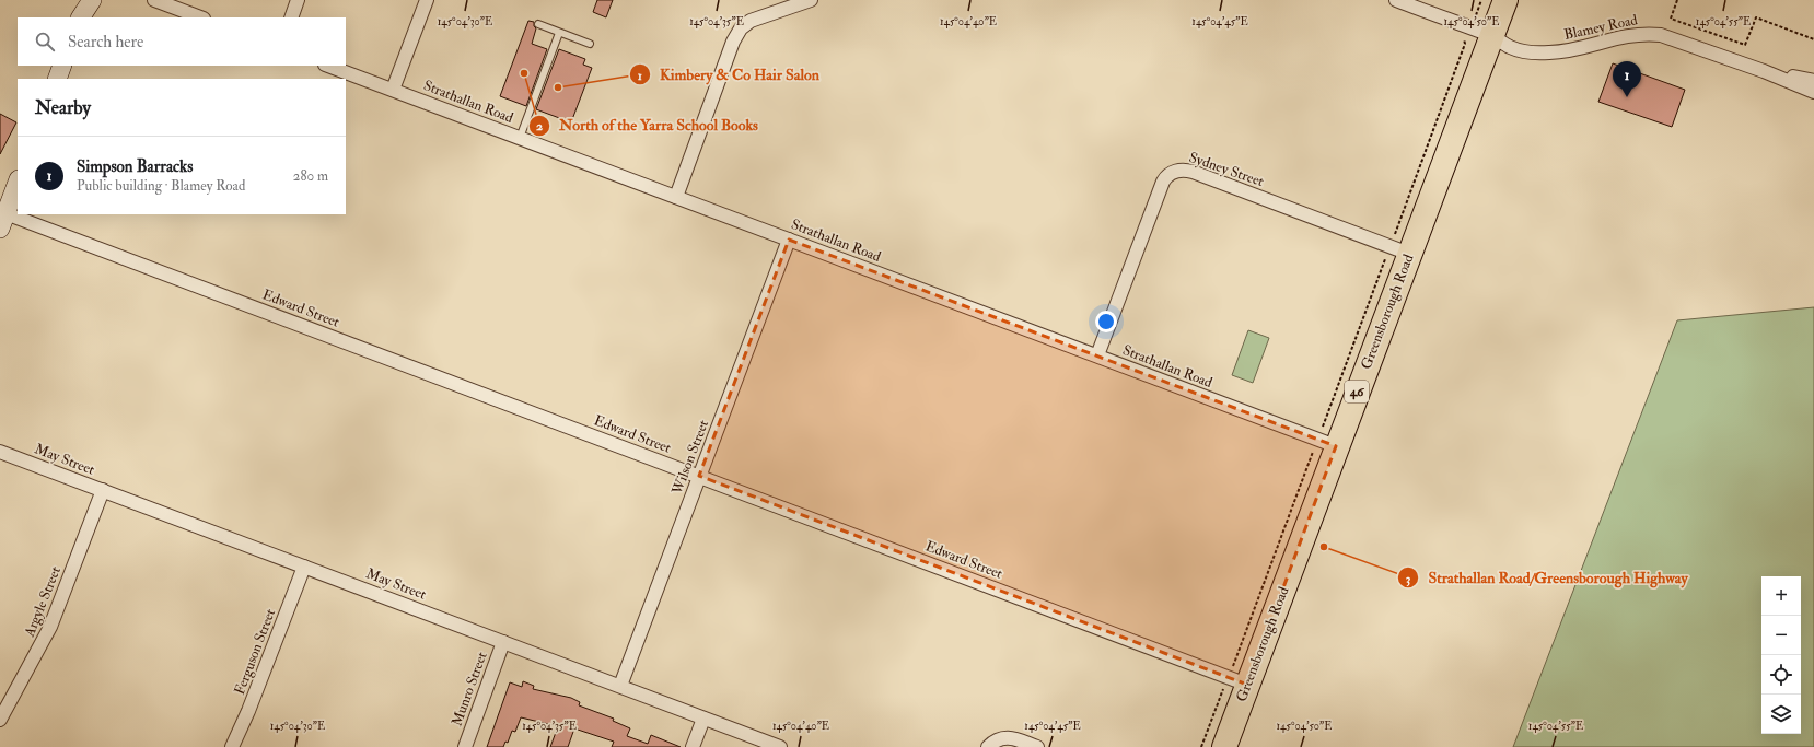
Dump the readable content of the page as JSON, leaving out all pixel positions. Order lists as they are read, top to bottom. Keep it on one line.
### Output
{"streets":{"highway":["Greensborough Road","46"],"street":["Blamey Road","Strathallan Road","Sydney Street","Edward Street","Wilson Street","May Street","Argyle Street","Ferguson Street","Munro Street"]},"crossings":[["Blamey Road","Greensborough Road"],["Strathallan Road","Sydney Street"],["Strathallan Road","Greensborough Road"],["Strathallan Road","Wilson Street"],["Sydney Street","Greensborough Road"],["Edward Street","Greensborough Road"],["Edward Street","Wilson Street"],["Wilson Street","May Street"],["May Street","Argyle Street"],["May Street","Ferguson Street"],["May Street","Munro Street"]],"places":["North of the Yarra School Books","Kimbery & Co Hair Salon","Strathallan Road/Greensborough Highway"],"page":{"search":"Search here","pins":"1","heading":"Nearby","list":[{"mark":"1","name":"Simpson Barracks","note":"Public building · Blamey Road","value":"280 m"}],"map_buttons":["+","−"]},"coordinates":["145°04'45\"E","145°04'50\"E","145°04'55\"E","145°04'30\"E","145°04'35\"E","145°04'40\"E"]}
